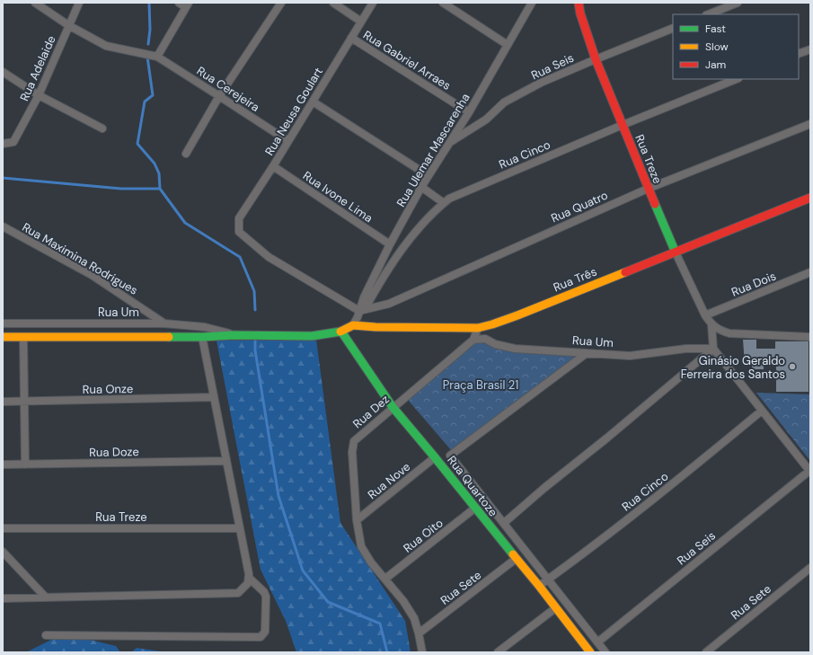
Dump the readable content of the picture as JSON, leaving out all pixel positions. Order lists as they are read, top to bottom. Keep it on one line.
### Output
{"streets":{"street":["Rua Gabriel Arraes","Rua Seis","Rua Adelaide","Rua Cerejeira","Rua Neusa Goulart","Rua Ulemar Mascarenha","Rua Cinco","Rua Treze","Rua Ivone Lima","Rua Quatro","Rua Maximina Rodrigues","Rua Três","Rua Dois","Rua Um","Rua Onze","Rua Dez","Rua Doze","Rua Nove","Rua Quartoze","Rua Oito","Rua Sete"]},"crossings":[["Rua Gabriel Arraes","Rua Neusa Goulart"],["Rua Gabriel Arraes","Rua Ulemar Mascarenha"],["Rua Seis","Rua Ulemar Mascarenha"],["Rua Seis","Rua Treze"],["Rua Seis","Rua Quartoze"],["Rua Cerejeira","Rua Neusa Goulart"],["Rua Neusa Goulart","Rua Ulemar Mascarenha"],["Rua Neusa Goulart","Rua Cinco"],["Rua Neusa Goulart","Rua Ivone Lima"],["Rua Neusa Goulart","Rua Quatro"],["Rua Ulemar Mascarenha","Rua Cinco"],["Rua Ulemar Mascarenha","Rua Ivone Lima"],["Rua Ulemar Mascarenha","Rua Quatro"],["Rua Cinco","Rua Treze"],["Rua Cinco","Rua Quatro"],["Rua Cinco","Rua Quartoze"],["Rua Treze","Rua Quatro"],["Rua Treze","Rua Três"],["Rua Treze","Rua Dois"],["Rua Maximina Rodrigues","Rua Um"],["Rua Três","Rua Um"],["Rua Um","Rua Dez"],["Rua Um","Rua Quartoze"],["Rua Dez","Rua Nove"],["Rua Dez","Rua Quartoze"],["Rua Nove","Rua Quartoze"],["Rua Quartoze","Rua Oito"],["Rua Quartoze","Rua Sete"]],"parks":["Praça Brasil 21"],"places":["Ginásio Geraldo Ferreira dos Santos"],"legend":["Fast","Slow","Jam"]}
